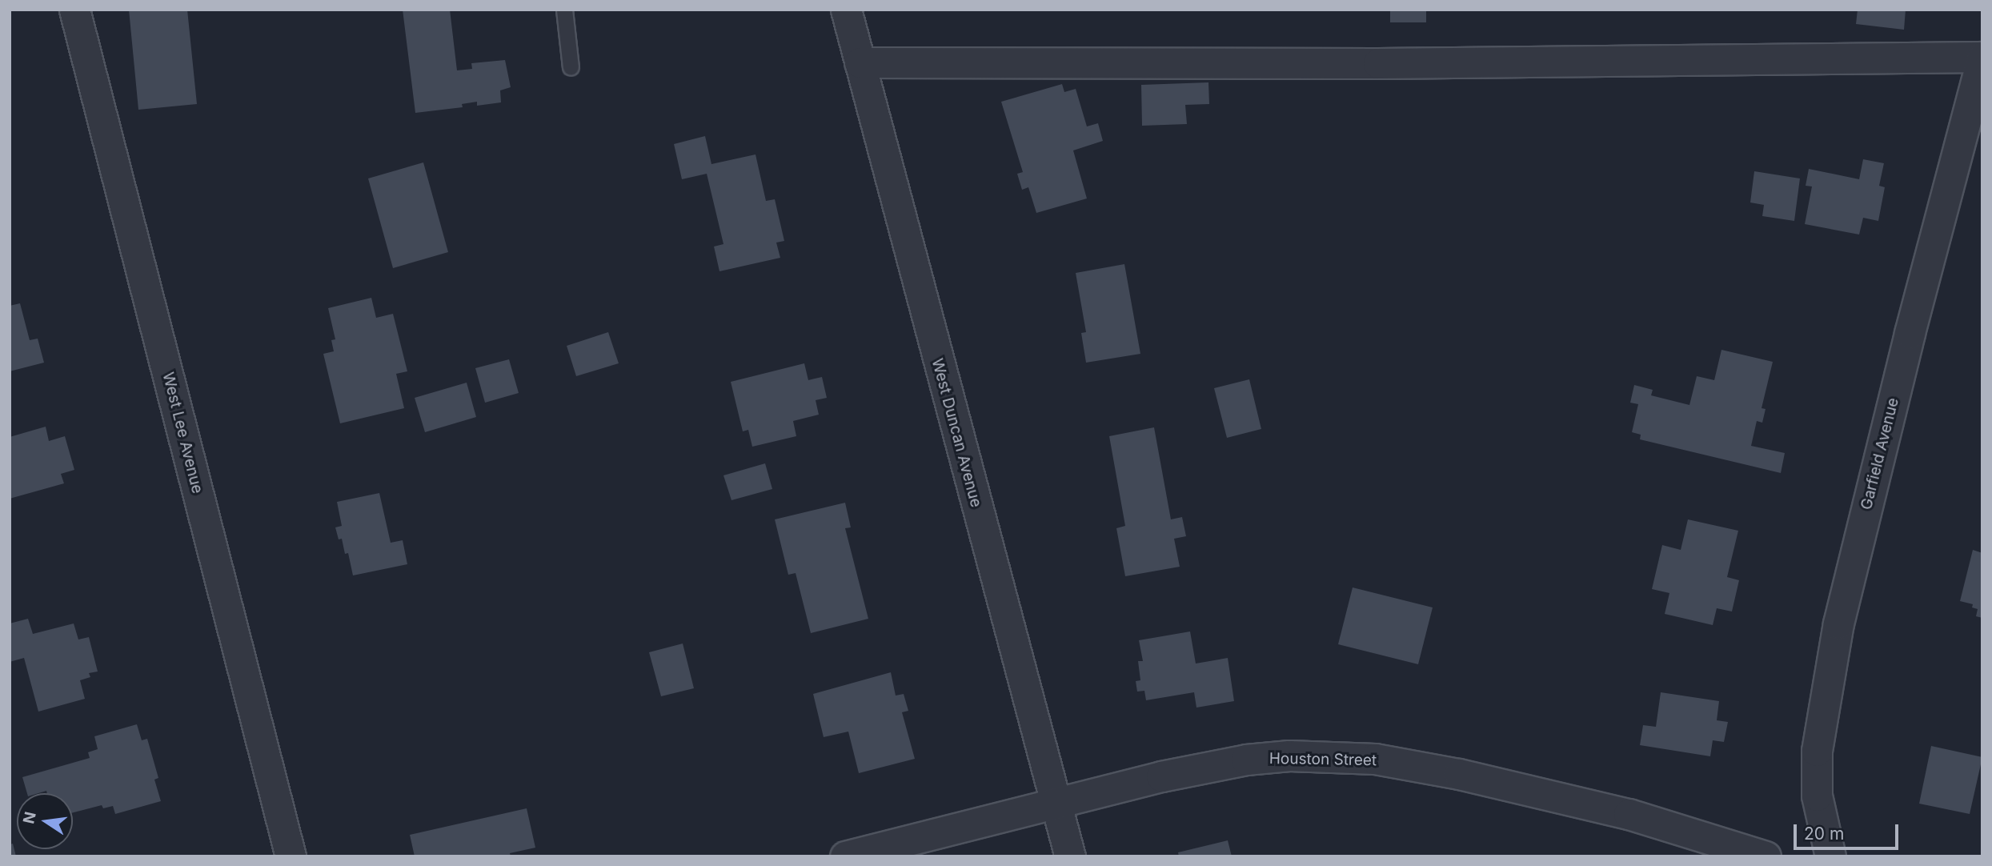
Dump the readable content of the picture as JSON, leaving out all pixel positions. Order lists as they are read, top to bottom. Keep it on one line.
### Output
{"streets":{"street":["West Lee Avenue","West Duncan Avenue","Garfield Avenue","Houston Street"]},"crossings":[["West Duncan Avenue","Houston Street"]],"scale_bar":"20 m","north":"left"}
